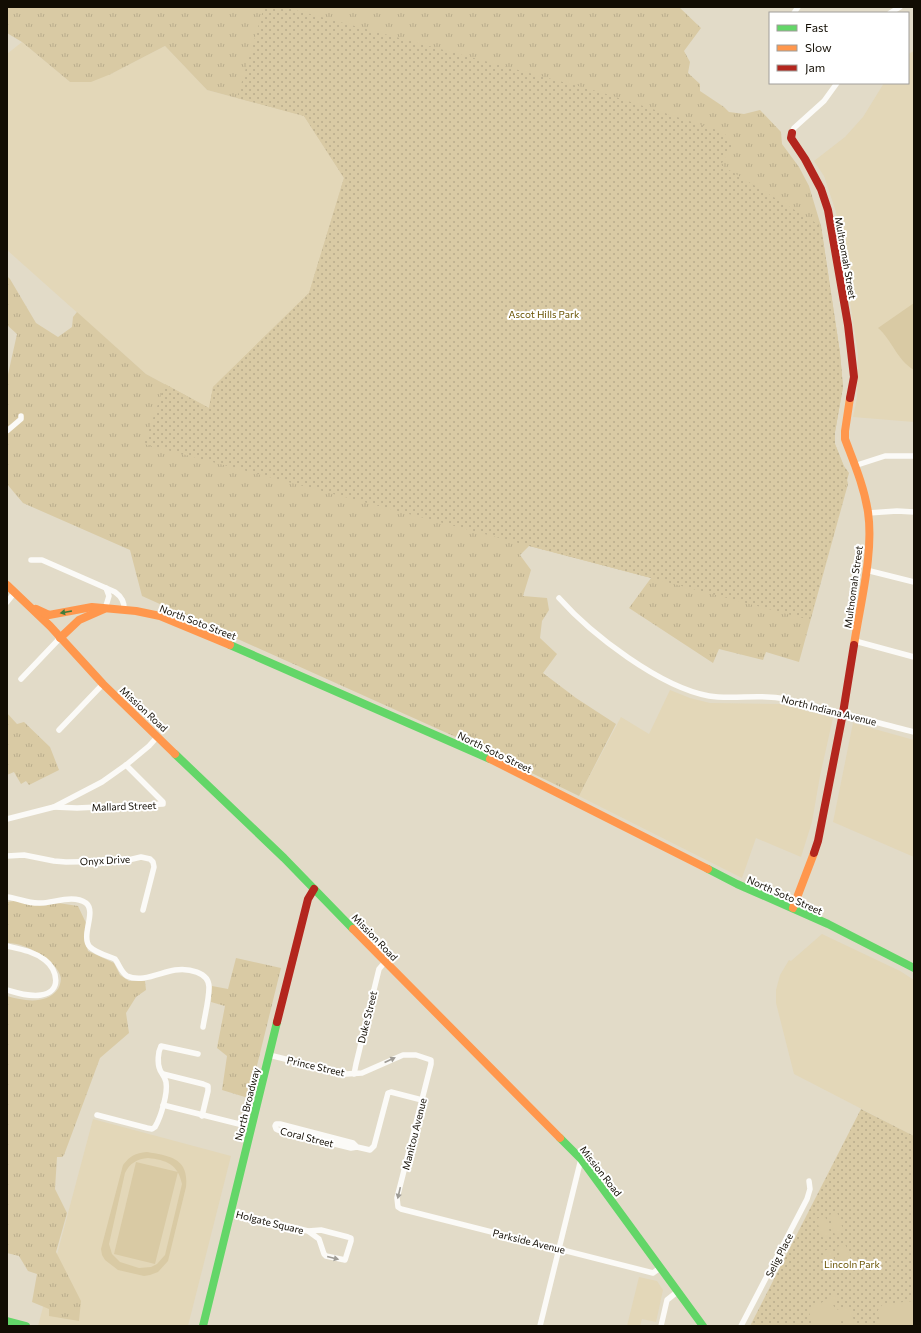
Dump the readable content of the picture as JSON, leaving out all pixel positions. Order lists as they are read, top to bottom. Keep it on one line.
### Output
{"streets":{"main road":["Multnomah Street","North Soto Street","Mission Road","North Broadway"],"street":["North Indiana Avenue","Mallard Street","Onyx Drive","Duke Street","Prince Street","Manitou Avenue","Coral Street","Holgate Square","Parkside Avenue","Selig Place"]},"crossings":[["Multnomah Street","North Soto Street"],["Multnomah Street","North Indiana Avenue"],["North Soto Street","Mission Road"],["Mission Road","Duke Street"],["Mission Road","North Broadway"],["Mission Road","Parkside Avenue"],["Duke Street","Prince Street"],["Prince Street","North Broadway"],["Prince Street","Manitou Avenue"],["North Broadway","Holgate Square"],["Manitou Avenue","Coral Street"],["Manitou Avenue","Parkside Avenue"]],"one_way":["Prince Street","Manitou Avenue"],"parks":["Ascot Hills Park","Lincoln Park"],"legend":["Fast","Slow","Jam"]}
